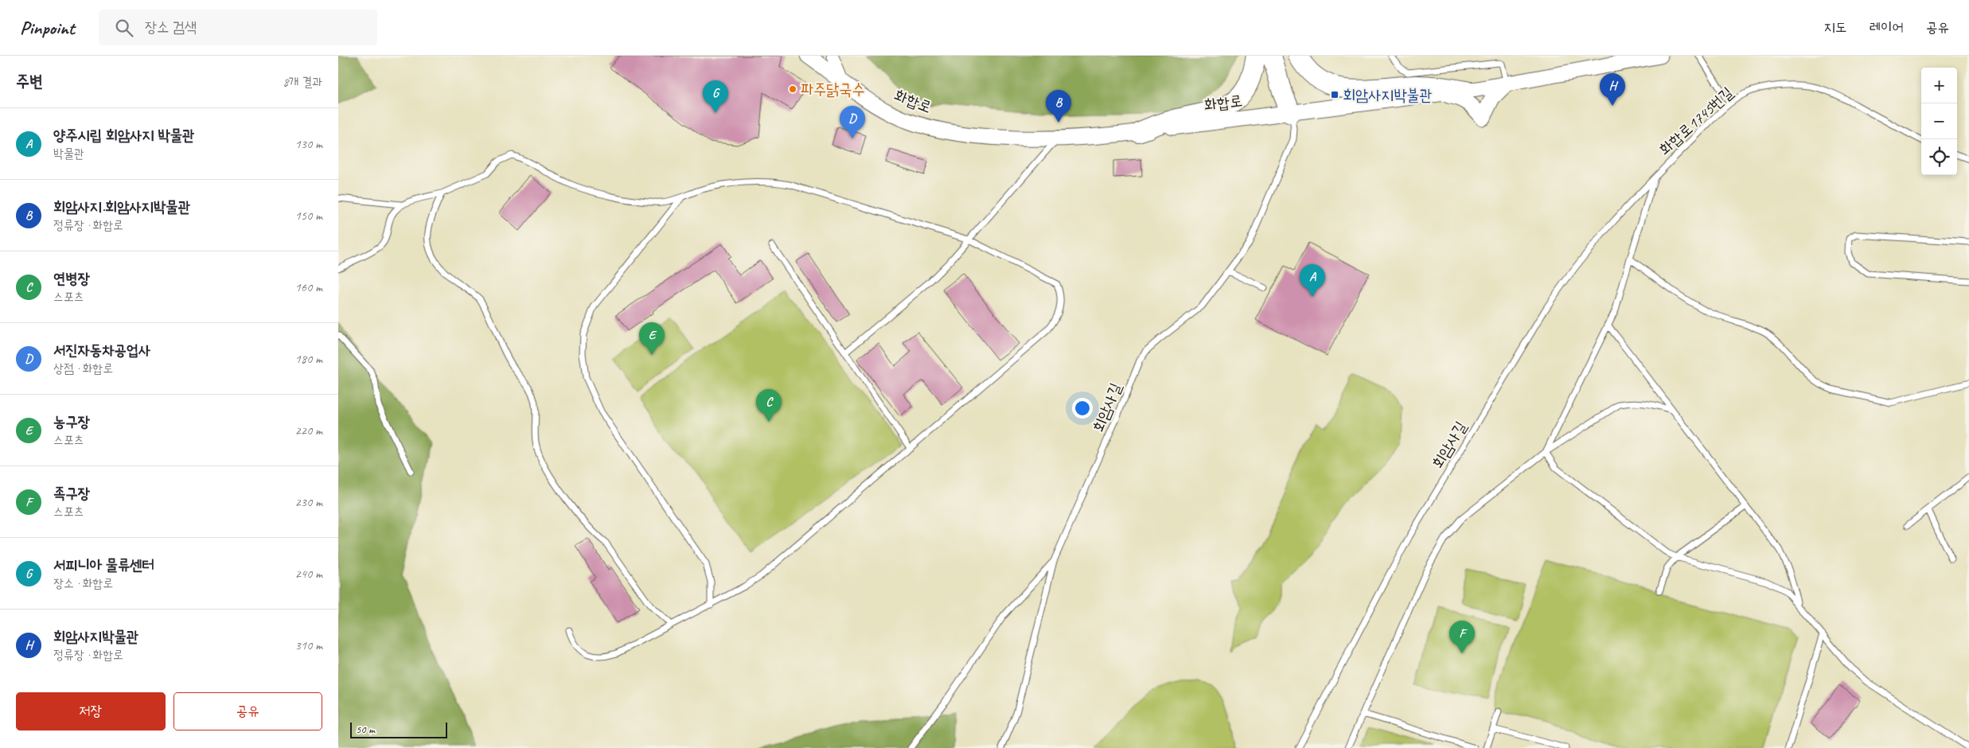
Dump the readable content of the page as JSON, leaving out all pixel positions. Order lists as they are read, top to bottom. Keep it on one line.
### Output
{"streets":{"main road":["화합로"],"lane":["화합로1745번길","회암사길"]},"crossings":[["화합로","회암사길"],["화합로1745번길","회암사길"]],"places":{"other":["파주닭국수"],"transit":["회암사지박불관"]},"scale_bar":"50 m","page":{"header":"Pinpoint","search":"장소 검색","nav":["지도","레이어","공유"],"heading":["주변","8개 결과"],"map_buttons":["+","−"],"pins":["H","G","B","D","A","E","C","F"],"list":[{"mark":"A","name":"양주시립 회암사지 박물관","note":"박물관","value":"130 m"},{"mark":"B","name":"회암사지.회암사지박물관","note":"정류장 · 화합로","value":"150 m"},{"mark":"C","name":"연병장","note":"스포츠","value":"160 m"},{"mark":"D","name":"서진자동차공업사","note":"상점 · 화합로","value":"180 m"},{"mark":"E","name":"농구장","note":"스포츠","value":"220 m"},{"mark":"F","name":"족구장","note":"스포츠","value":"230 m"},{"mark":"G","name":"서피니아 물류센터","note":"장소 · 화합로","value":"240 m"},{"mark":"H","name":"회암사지박물관","note":"정류장 · 화합로","value":"310 m"}],"buttons":["저장","공유"],"scale":"50 m"}}
